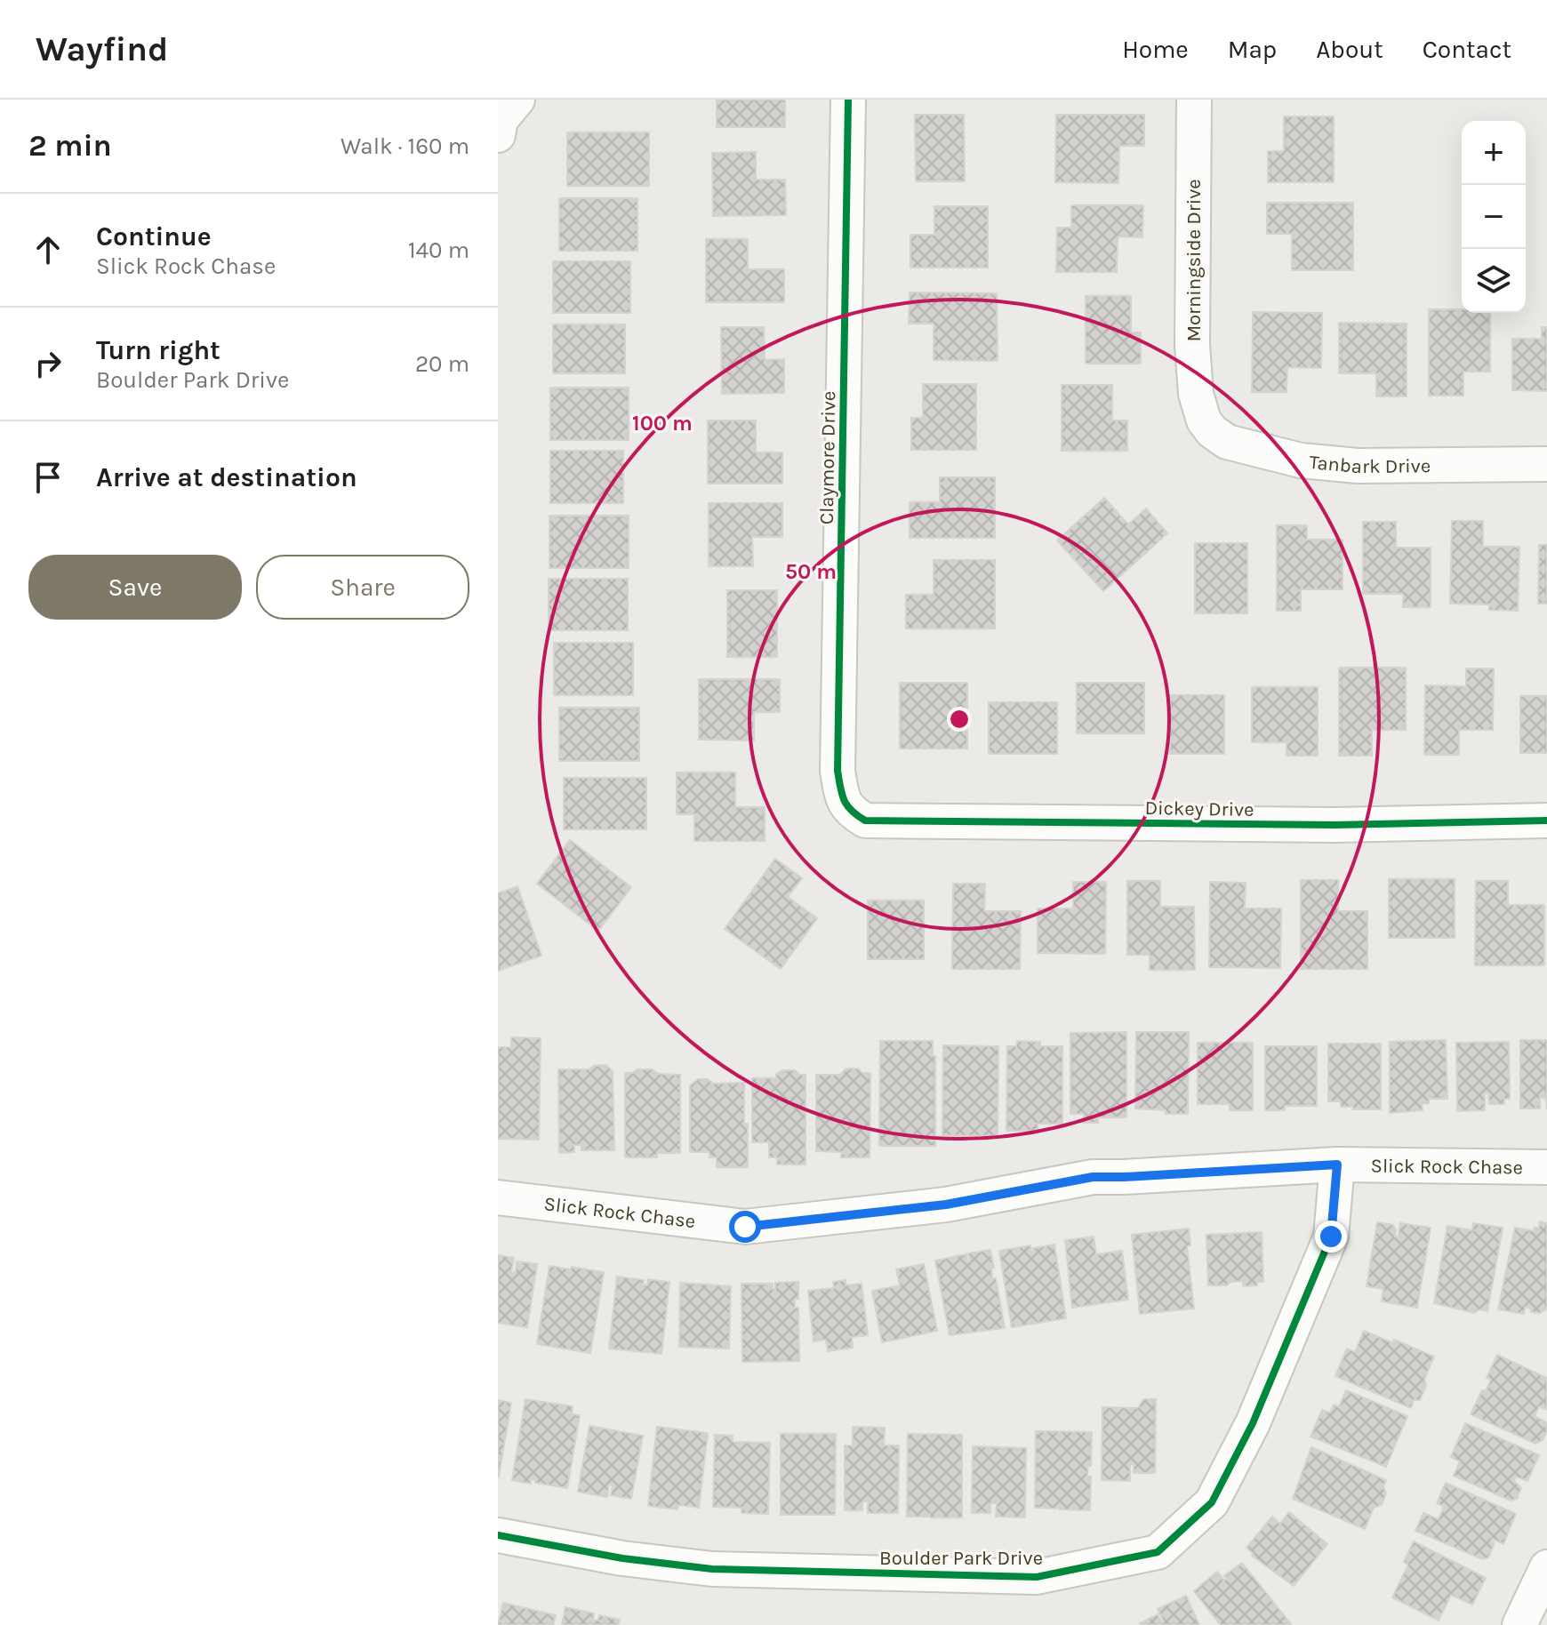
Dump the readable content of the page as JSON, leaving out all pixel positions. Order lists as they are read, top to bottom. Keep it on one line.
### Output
{"streets":{"street":["Morningside Drive","Claymore Drive","Tanbark Drive","Dickey Drive","Slick Rock Chase","Boulder Park Drive"]},"crossings":[["Morningside Drive","Tanbark Drive"],["Claymore Drive","Dickey Drive"],["Slick Rock Chase","Boulder Park Drive"]],"page":{"header":"Wayfind","nav":["Home","Map","About","Contact"],"heading":["2 min","Walk · 160 m"],"map_buttons":["+","−"],"list":[["Continue","Slick Rock Chase","140 m"],["Turn right","Boulder Park Drive","20 m"],"Arrive at destination"],"buttons":["Save","Share"]},"rings":["100 m","50 m"]}
